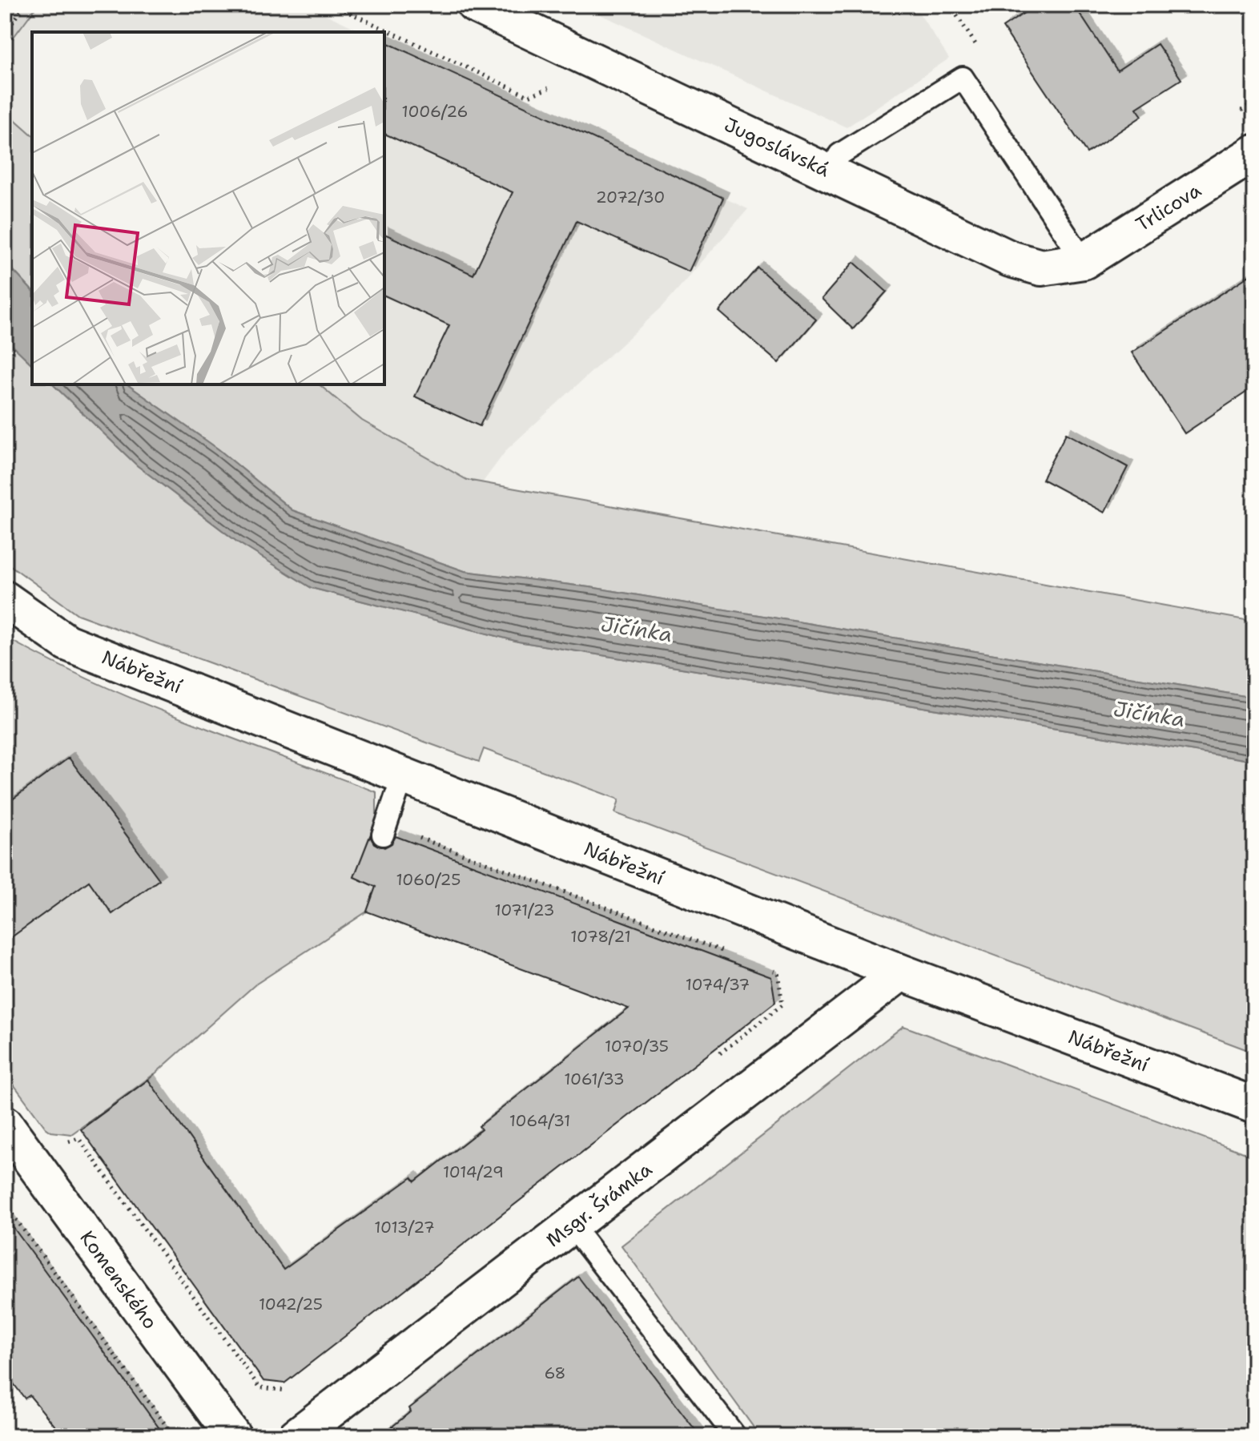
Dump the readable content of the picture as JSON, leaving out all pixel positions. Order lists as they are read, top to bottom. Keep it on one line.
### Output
{"streets":{"street":["Jugoslávská","Trlicova","Nábřežní","Msgr. Šrámka","Komenského"]},"crossings":[["Jugoslávská","Trlicova"],["Nábřežní","Msgr. Šrámka"]],"water":["Jičínka"],"house_numbers":["1006/26","2072/30","1060/25","1071/23","1078/21","1074/37","1070/35","1061/33","1064/31","1014/29","1013/27","1042/25","68"]}
